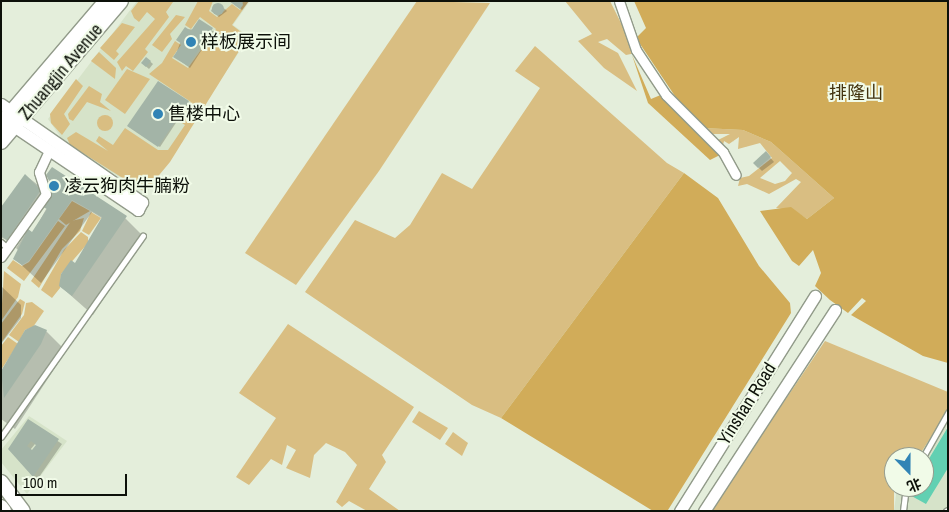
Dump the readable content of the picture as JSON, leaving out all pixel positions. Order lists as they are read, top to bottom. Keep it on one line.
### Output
{"streets":{"main road":["Zhuangjin Avenue","Yinshan Road"]},"parks":["排隆山"],"places":["样板展示间","售楼中心","凌云狗肉牛腩粉"],"scale_bar":"100 m","north":"bottom"}
